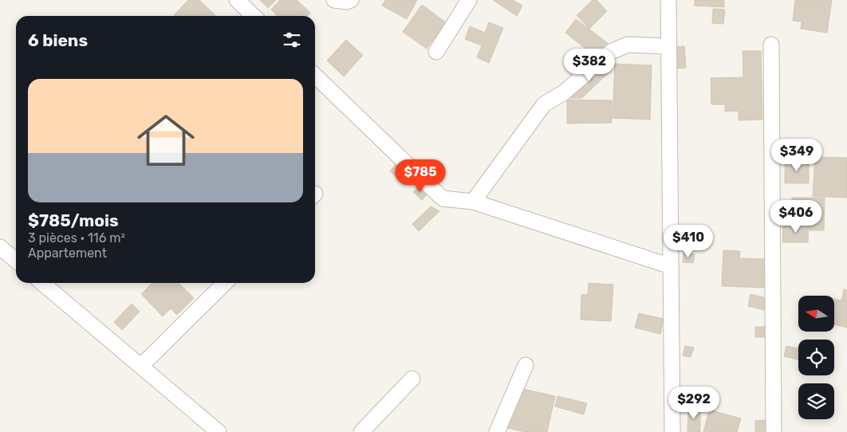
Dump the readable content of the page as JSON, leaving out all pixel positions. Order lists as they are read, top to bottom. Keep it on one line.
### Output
{"north":"left","page":{"heading":"6 biens","price":["$382","$349","$785","$406","$410","$292"],"list":[{"name":"$785/mois","note":"3 pièces · 116 m² · Appartement"}]}}
